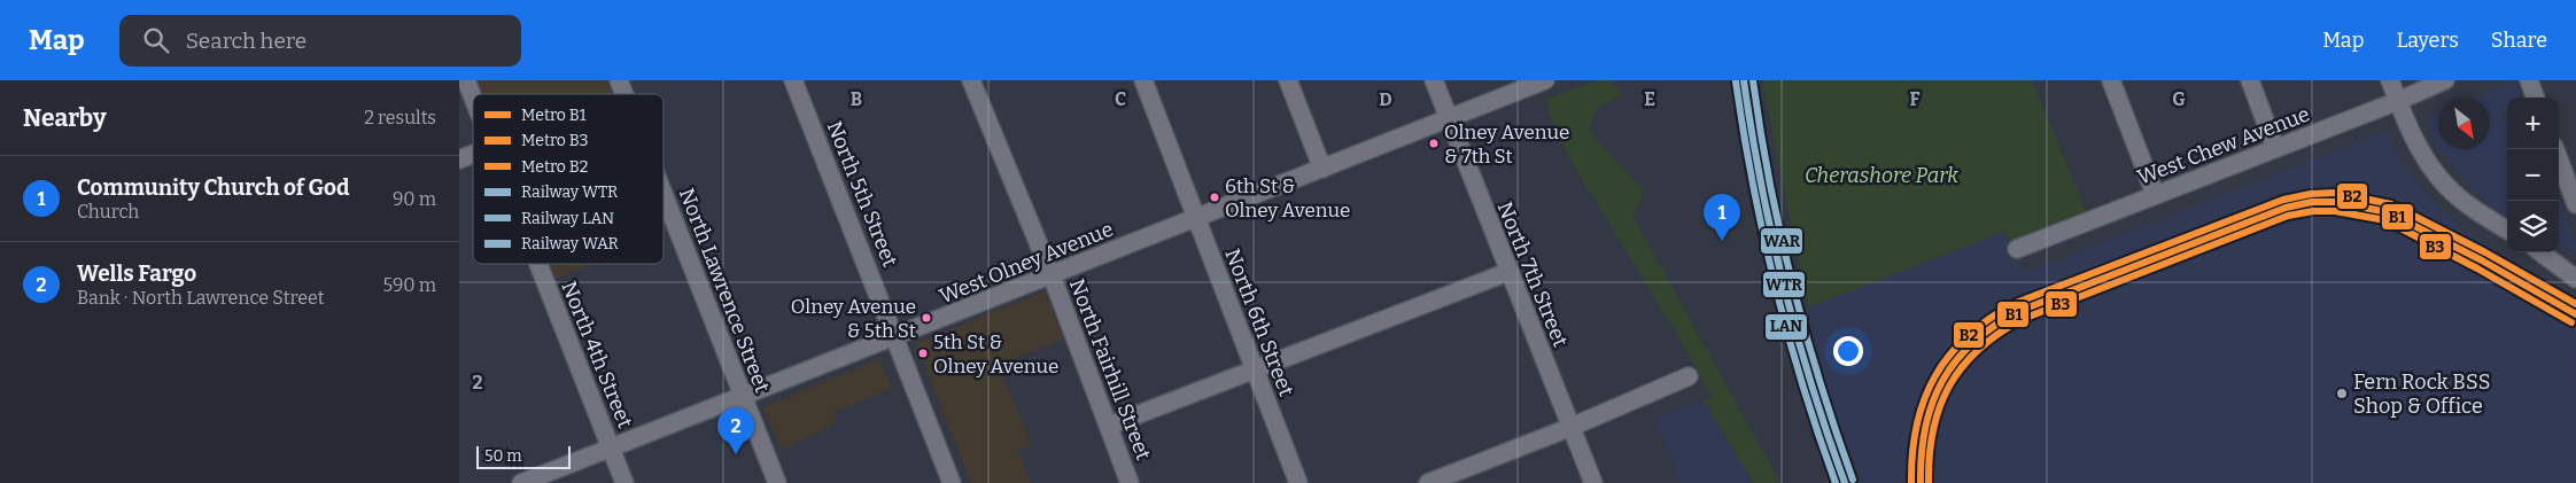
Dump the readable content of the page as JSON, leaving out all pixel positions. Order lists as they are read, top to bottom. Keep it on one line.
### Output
{"streets":{"street":["West Chew Avenue","North 5th Street","West Olney Avenue","North 7th Street","North Lawrence Street","North 6th Street","North 4th Street","North Fairhill Street"]},"crossings":[["North 5th Street","West Olney Avenue"],["West Olney Avenue","North 7th Street"],["West Olney Avenue","North Lawrence Street"],["West Olney Avenue","North 6th Street"],["West Olney Avenue","North 4th Street"],["West Olney Avenue","North Fairhill Street"]],"parks":["Cherashore Park"],"places":["Olney Avenue & 7th St","6th St & Olney Avenue","Olney Avenue & 5th St","5th St & Olney Avenue","Fern Rock BSS Shop & Office"],"lines":["rail line WTR","rail line WAR","rail line LAN","metro line B2","metro line B1","metro line B3"],"legend":["Metro B1","Metro B3","Metro B2","Railway WTR","Railway LAN","Railway WAR"],"scale_bar":"50 m","north":"bottom right","page":{"header":"Map","search":"Search here","nav":["Map","Layers","Share"],"heading":["Nearby","2 results"],"map_buttons":["+","−"],"list":[{"mark":"1","name":"Community Church of God","note":"Church","value":"90 m"},{"mark":"2","name":"Wells Fargo","note":"Bank · North Lawrence Street","value":"590 m"}],"pins":["1","2"],"scale":"50 m"},"grid":{"columns":["B","C","D","E","F","G"],"rows":["2"]}}
